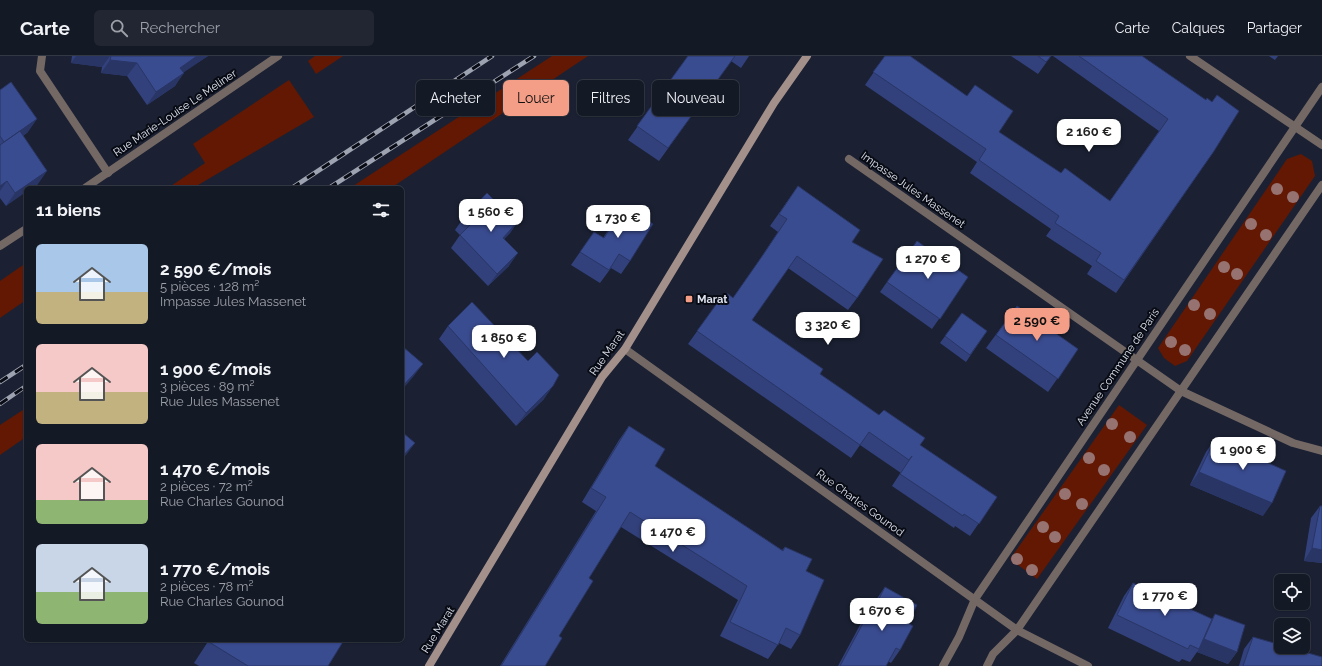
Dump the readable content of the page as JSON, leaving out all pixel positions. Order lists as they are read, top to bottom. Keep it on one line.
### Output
{"streets":{"main road":["Rue Marat"],"street":["Rue Marie-Louise Le Meliner","Impasse Jules Massenet","Avenue Commune de Paris","Rue Charles Gounod"]},"crossings":[["Impasse Jules Massenet","Avenue Commune de Paris"],["Rue Marat","Rue Charles Gounod"],["Avenue Commune de Paris","Rue Charles Gounod"]],"places":{"transit":["Marat"]},"page":{"header":"Carte","search":"Rechercher","nav":["Carte","Calques","Partager"],"chip":["Acheter","Louer","Filtres","Nouveau"],"price":["2 160 €","1 560 €","1 730 €","1 270 €","2 590 €","3 320 €","1 850 €","1 900 €","1 470 €","1 770 €","1 670 €"],"heading":"11 biens","list":[{"name":"2 590 €/mois","note":"5 pièces · 128 m² · Impasse Jules Massenet"},{"name":"1 900 €/mois","note":"3 pièces · 89 m² · Rue Jules Massenet"},{"name":"1 470 €/mois","note":"2 pièces · 72 m² · Rue Charles Gounod"},{"name":"1 770 €/mois","note":"2 pièces · 78 m² · Rue Charles Gounod"}]}}
